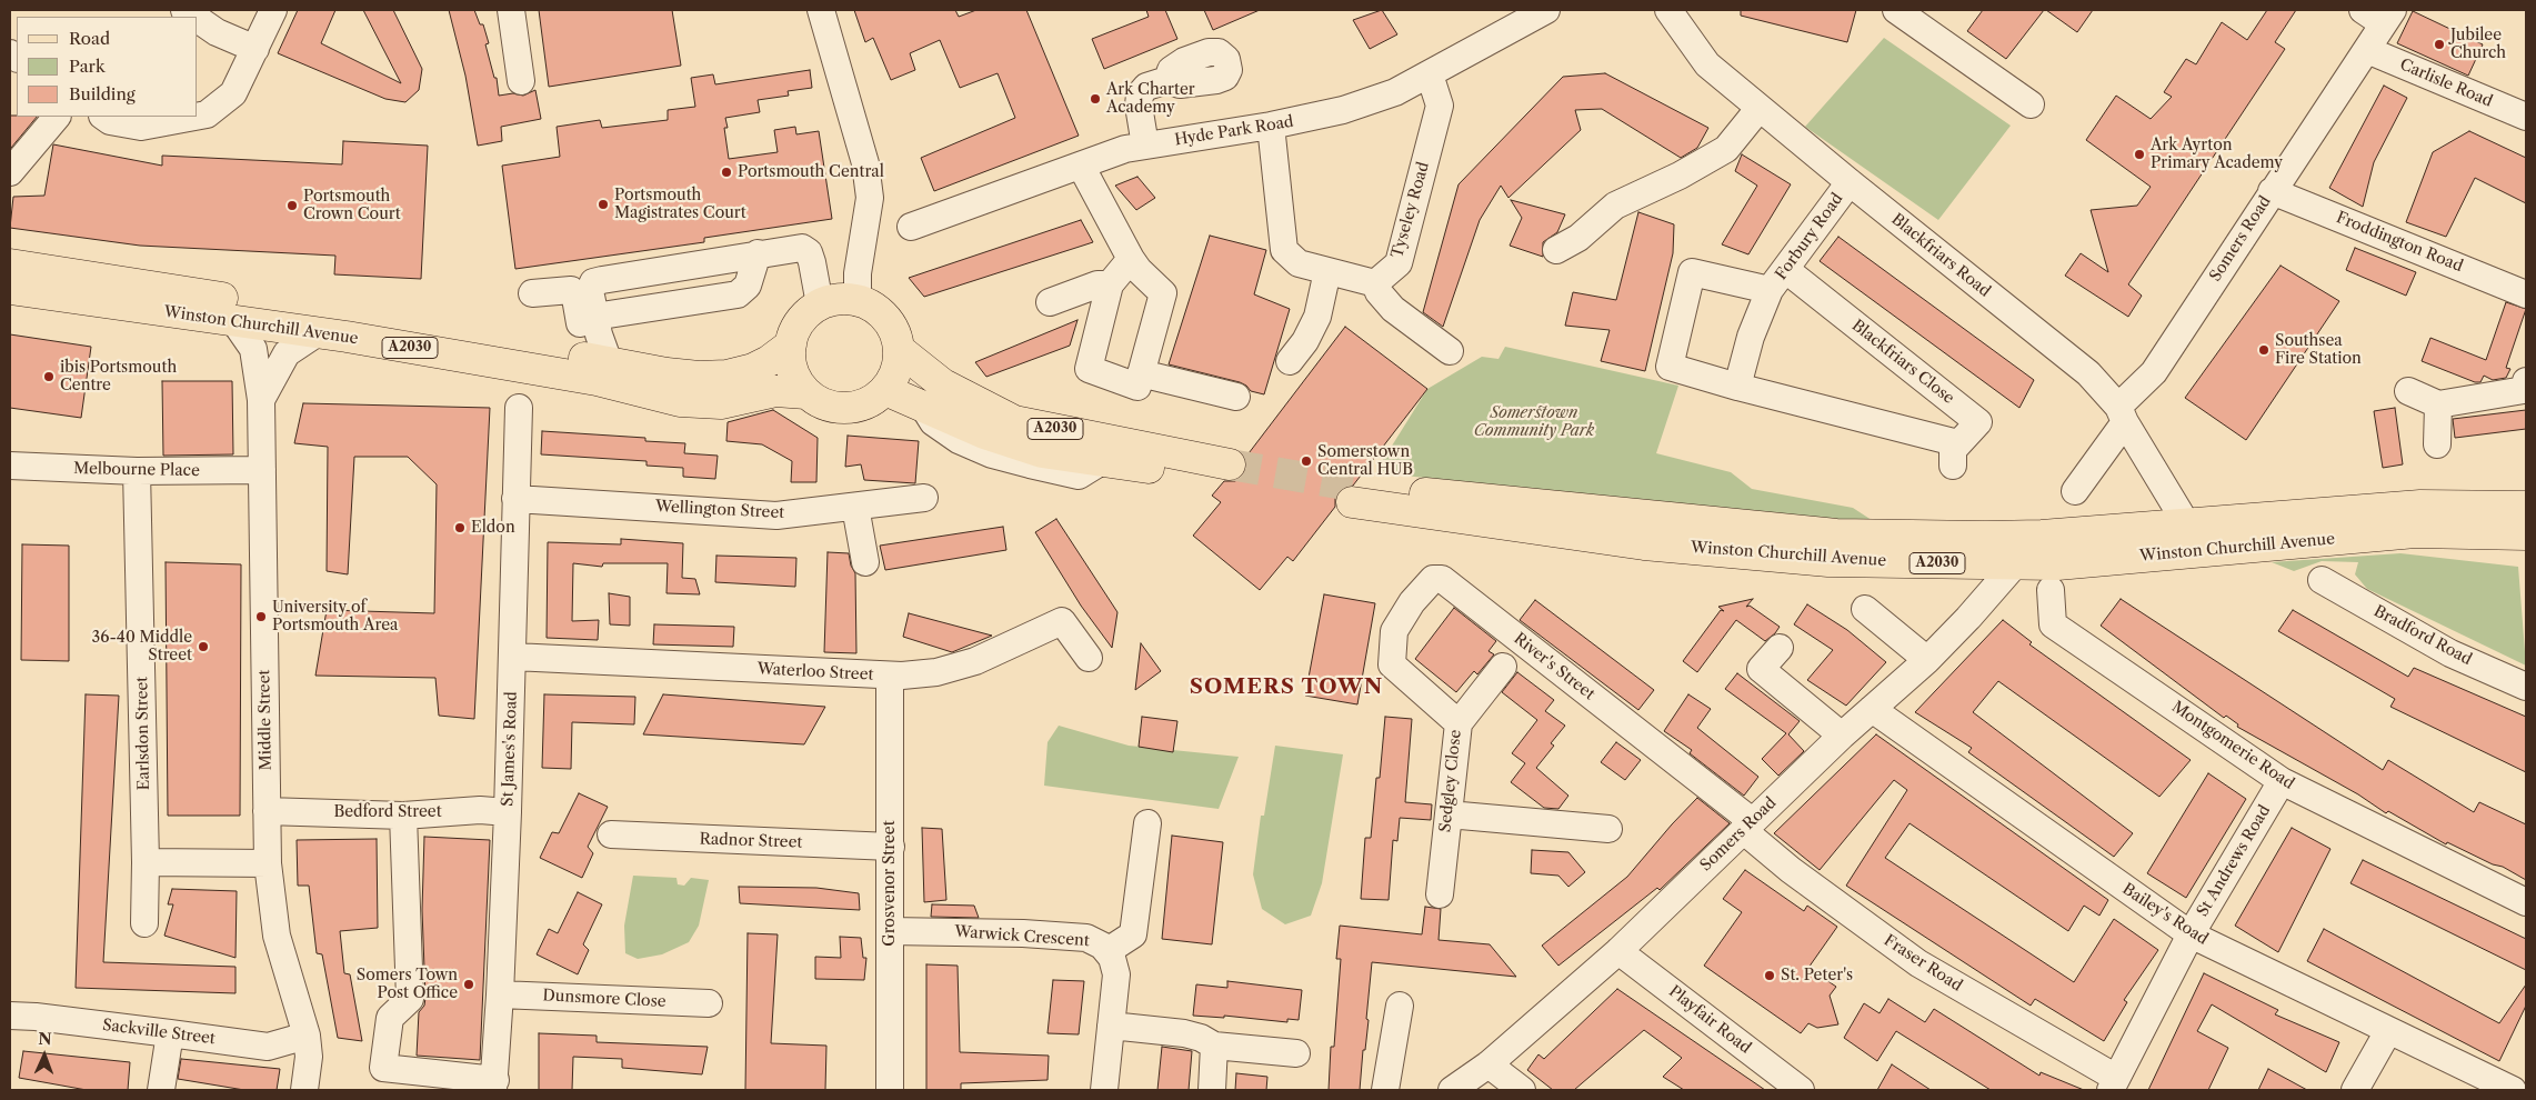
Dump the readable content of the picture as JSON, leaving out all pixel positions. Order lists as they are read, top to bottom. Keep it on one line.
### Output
{"streets":{"main road":["Winston Churchill Avenue","A2030"],"street":["Carlisle Road","Hyde Park Road","Tyseley Road","Forbury Road","Somers Road","Froddington Road","Blackfriars Road","Blackfriars Close","Melbourne Place","Wellington Street","Bradford Road","River's Street","Waterloo Street","Middle Street","Earlsdon Street","Montgomerie Road","St James's Road","Sedgley Close","Bedford Street","Radnor Street","St Andrews Road","Grosvenor Street","Bailey's Road","Warwick Crescent","Fraser Road","Dunsmore Close","Playfair Road","Sackville Street"]},"crossings":[["Carlisle Road","Somers Road"],["Hyde Park Road","Tyseley Road"],["Forbury Road","Blackfriars Road"],["Forbury Road","Blackfriars Close"],["Somers Road","Froddington Road"],["Somers Road","Blackfriars Road"],["Somers Road","Winston Churchill Avenue"],["Somers Road","River's Street"],["Somers Road","Bailey's Road"],["Somers Road","Fraser Road"],["Somers Road","Playfair Road"],["Blackfriars Road","Winston Churchill Avenue"],["Winston Churchill Avenue","A2030"],["Winston Churchill Avenue","Middle Street"],["Melbourne Place","Middle Street"],["Melbourne Place","Earlsdon Street"],["Wellington Street","St James's Road"],["River's Street","Sedgley Close"],["River's Street","Fraser Road"],["Waterloo Street","St James's Road"],["Waterloo Street","Grosvenor Street"],["Middle Street","Bedford Street"],["Middle Street","Sackville Street"],["Montgomerie Road","St Andrews Road"],["St James's Road","Bedford Street"],["St James's Road","Dunsmore Close"],["Radnor Street","Grosvenor Street"],["St Andrews Road","Bailey's Road"],["St Andrews Road","Fraser Road"],["Grosvenor Street","Warwick Crescent"]],"districts":["SOMERS TOWN"],"parks":["Somerstown Community Park"],"places":["Jubilee Church","Ark Charter Academy","Ark Ayrton Primary Academy","Portsmouth Central","Portsmouth Magistrates Court","Portsmouth Crown Court","Southsea Fire Station","ibis Portsmouth Centre","Somerstown Central HUB","Eldon","University of Portsmouth Area","36-40 Middle Street","St. Peter's","Somers Town Post Office"],"legend":["Road","Park","Building"],"north":"top"}
